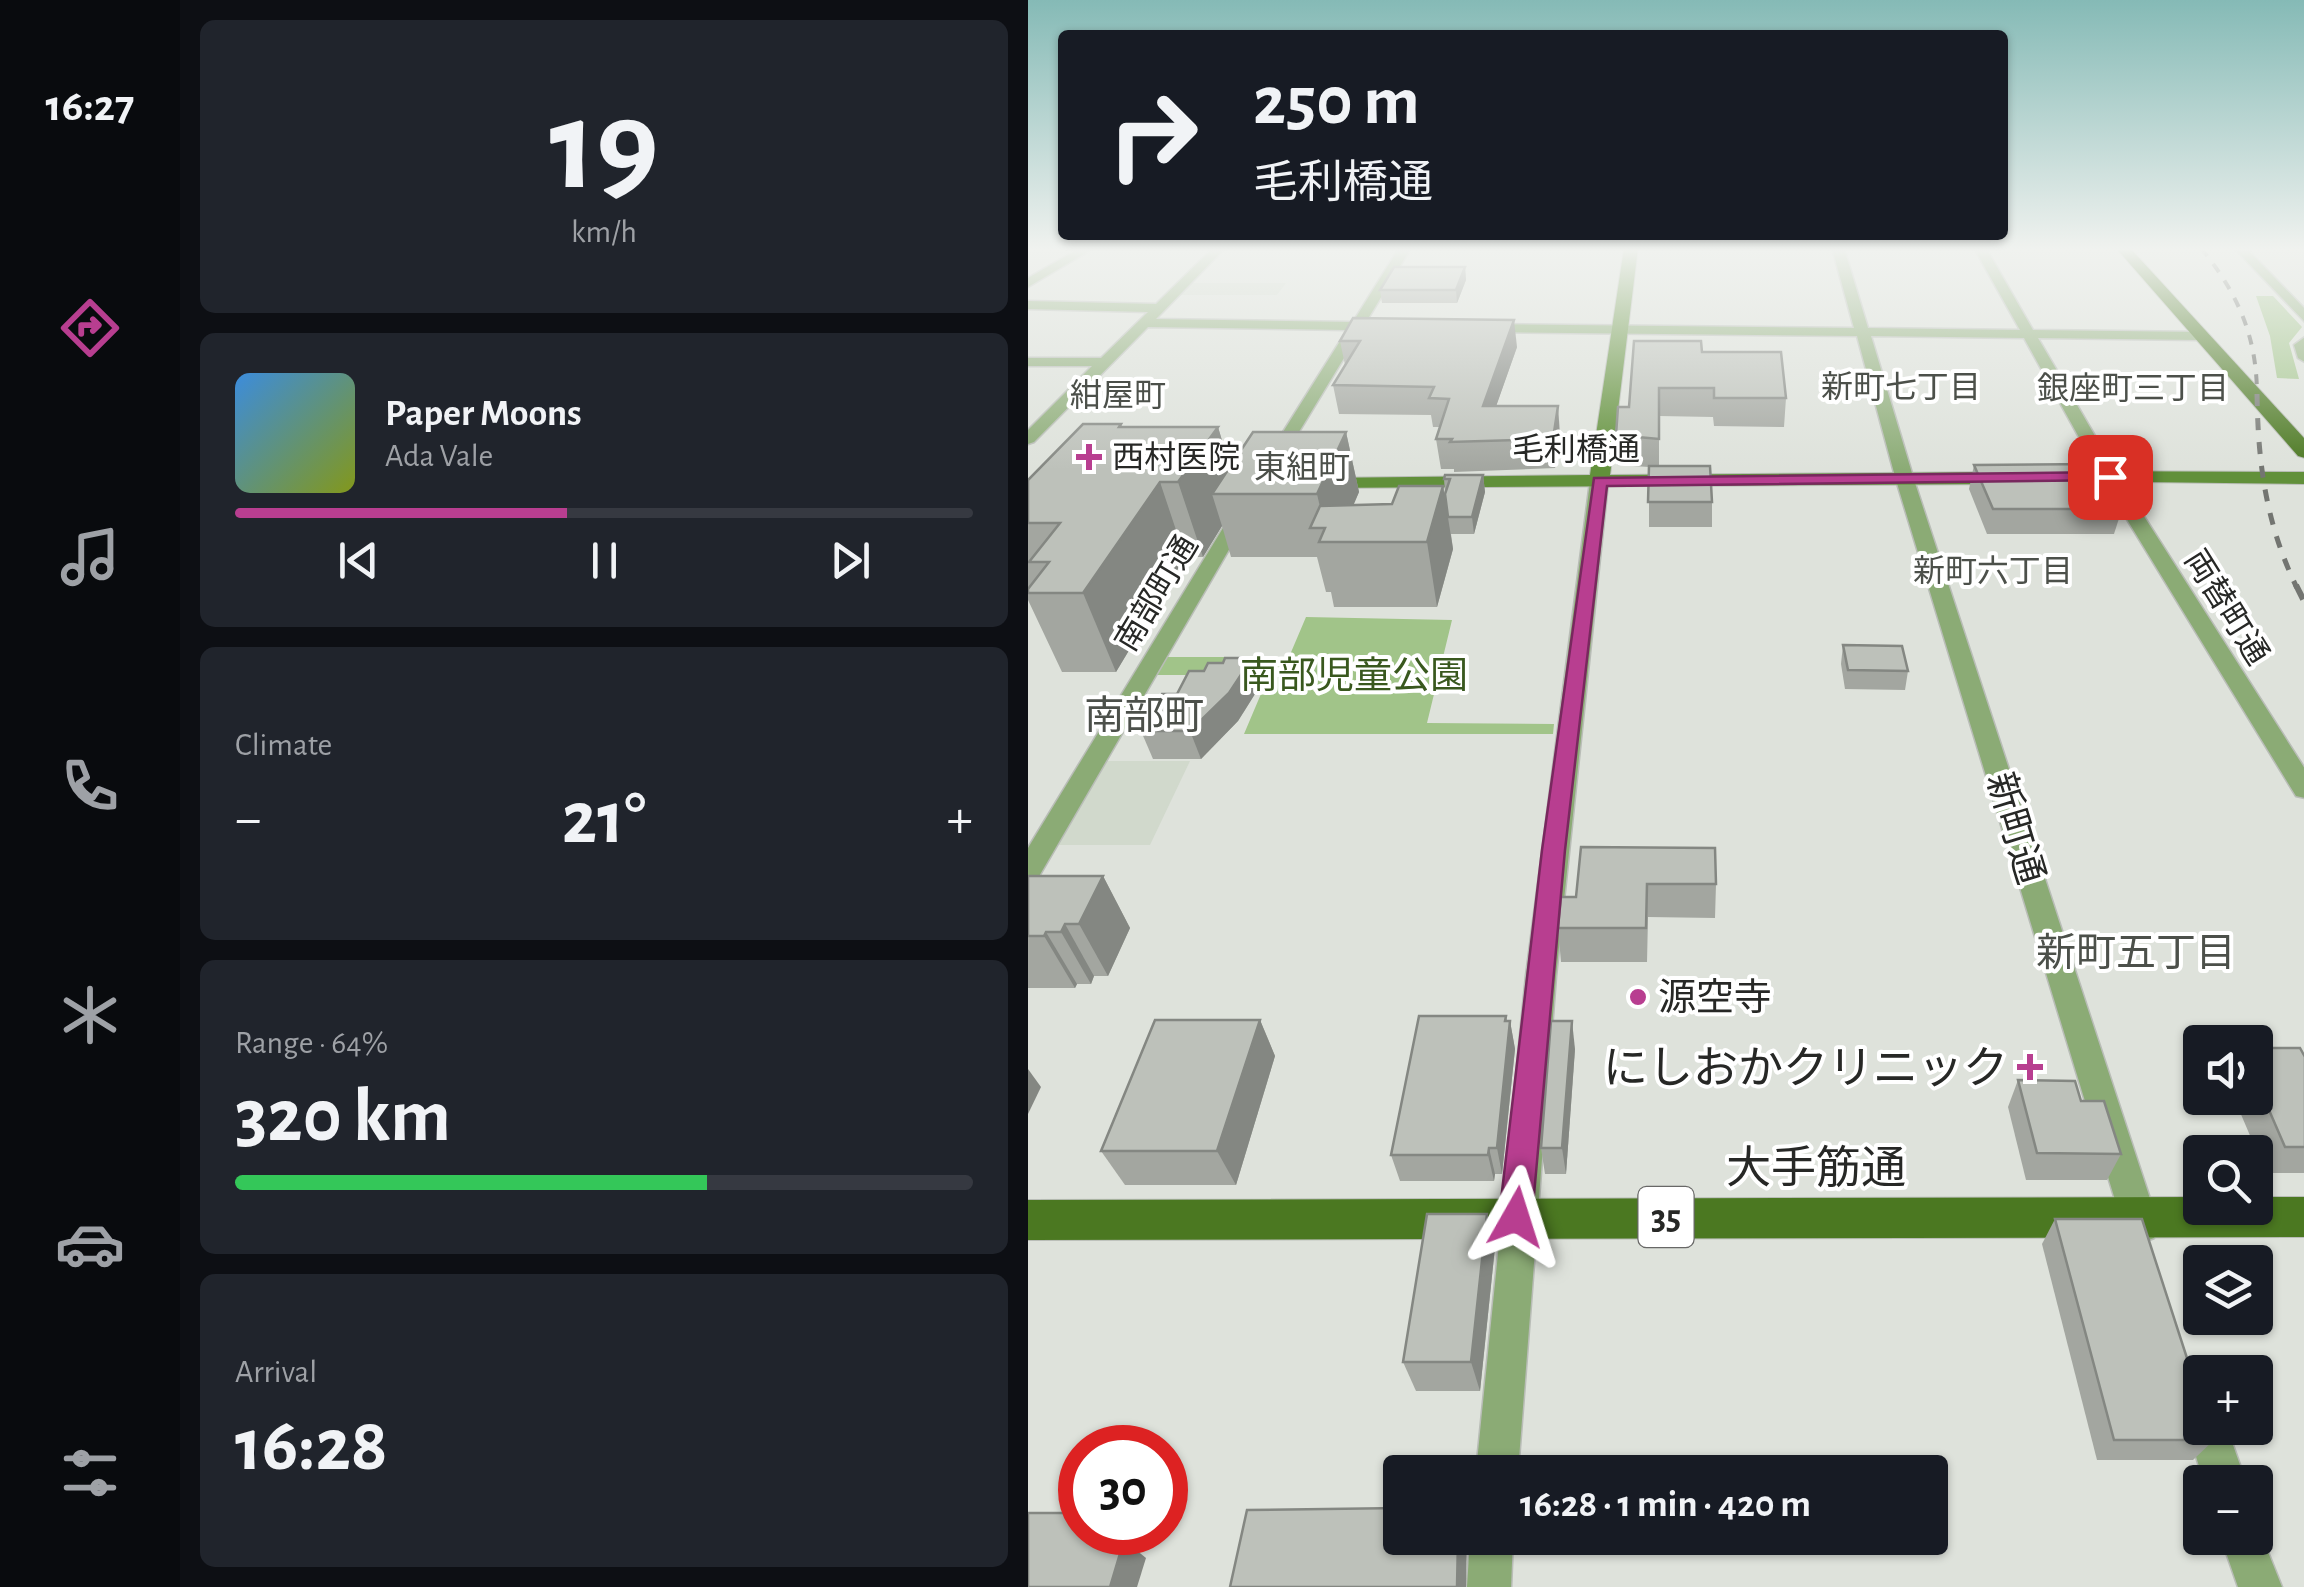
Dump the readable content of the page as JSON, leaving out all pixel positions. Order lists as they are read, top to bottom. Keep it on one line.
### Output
{"streets":{"main road":["大手筋通","35"],"street":["毛利橋通","南部町通","両替町通","新町通"]},"crossings":[["毛利橋通","両替町通"],["毛利橋通","新町通"],["新町通","大手筋通"]],"districts":["新町七丁目","銀座町三丁目","紺屋町","東組町","新町六丁目","南部町","新町五丁目"],"parks":["南部児童公園"],"places":{"health":["西村医院","にしおかクリニック"],"other":["源空寺"]},"page":{"tabs":"16:27","tile":[["19","km/h"],"Climate",["Range · 64%","320 km"],["Arrival","16:28"]],"turn":["250 m","毛利橋通"],"song":["Paper Moons","Ada Vale"],"heat":["−","21°","+"],"map_buttons":["+","−"],"limit":"30","trip":"16:28 · 1 min · 420 m"}}
